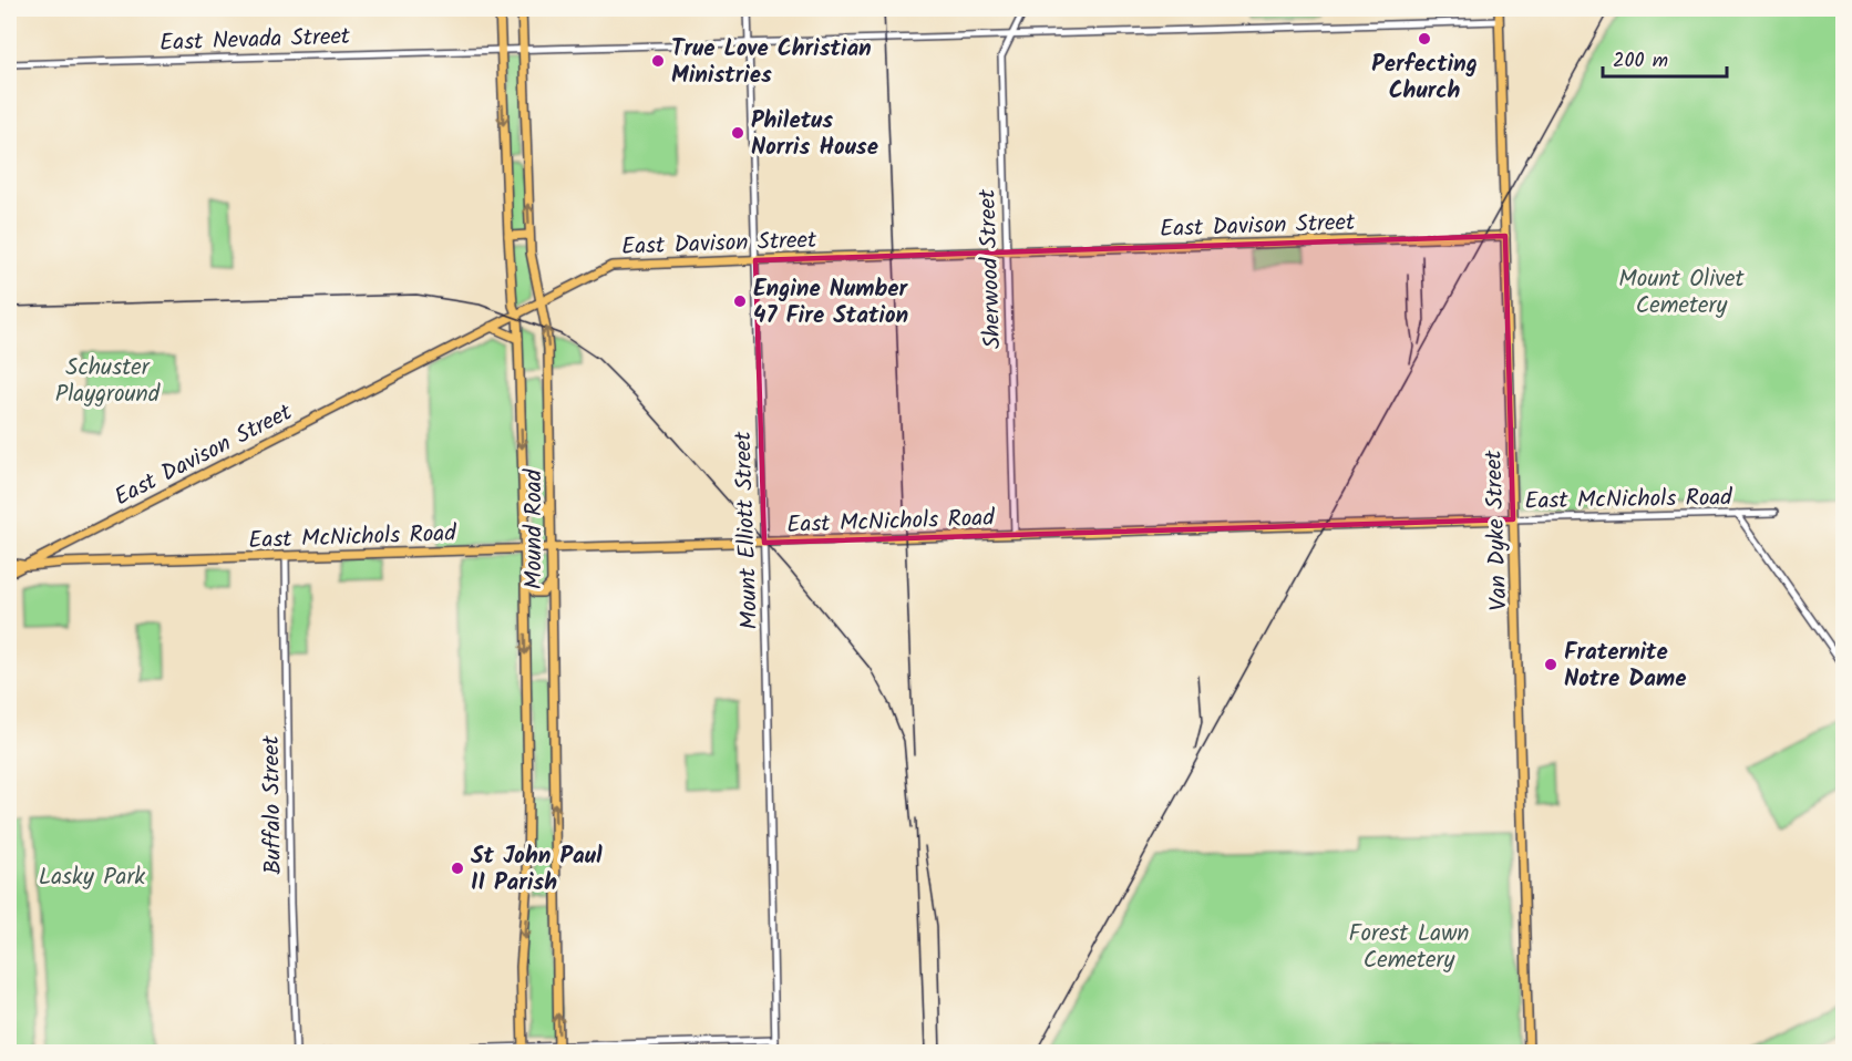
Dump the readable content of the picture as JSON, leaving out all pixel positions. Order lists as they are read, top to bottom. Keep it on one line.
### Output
{"streets":{"main road":["East Davison Street","East McNichols Road","Mound Road","Van Dyke Street"],"street":["East Nevada Street","Sherwood Street","Mount Elliott Street","Buffalo Street"]},"crossings":[["East Nevada Street","Sherwood Street"],["East Nevada Street","Mound Road"],["East Nevada Street","Mount Elliott Street"],["East Nevada Street","Van Dyke Street"],["East Davison Street","Sherwood Street"],["East Davison Street","East McNichols Road"],["East Davison Street","Mound Road"],["East Davison Street","Mount Elliott Street"],["East Davison Street","Van Dyke Street"],["Sherwood Street","East McNichols Road"],["East McNichols Road","Mound Road"],["East McNichols Road","Mount Elliott Street"],["East McNichols Road","Van Dyke Street"],["East McNichols Road","Buffalo Street"]],"parks":["Mount Olivet Cemetery","Schuster Playground","Lasky Park","Forest Lawn Cemetery"],"places":["Perfecting Church","True Love Christian Ministries","Philetus Norris House","Engine Number 47 Fire Station","Fraternite Notre Dame","St John Paul II Parish"],"scale_bar":"200 m"}
